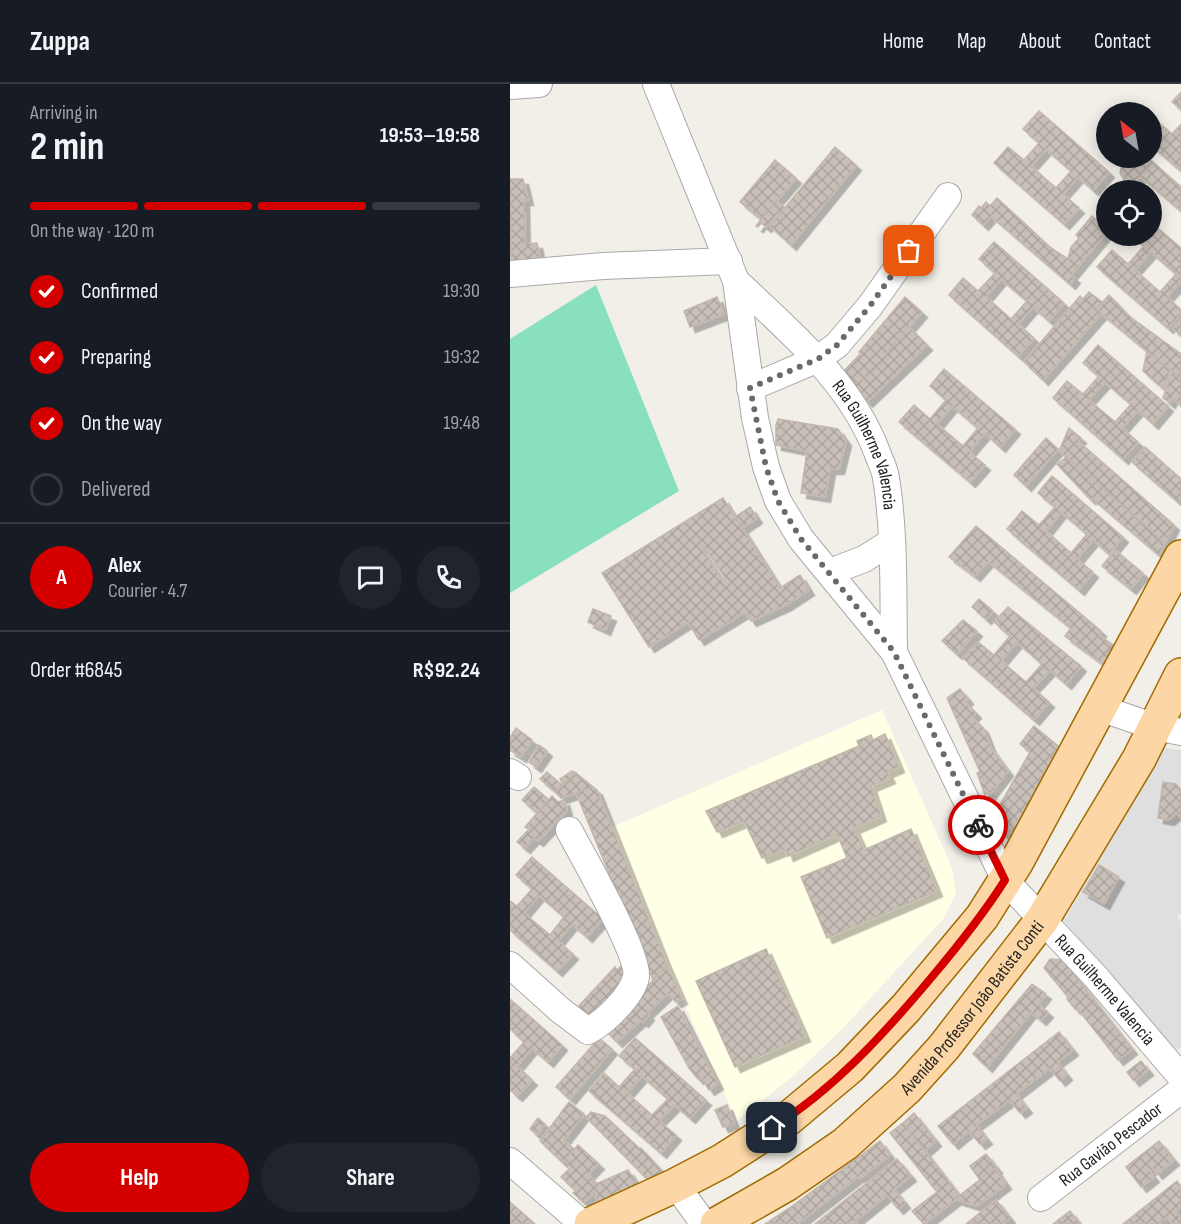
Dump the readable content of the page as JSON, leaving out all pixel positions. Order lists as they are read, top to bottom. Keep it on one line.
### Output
{"streets":{"main road":["Avenida Professor João Batista Conti"],"street":["Rua Guilherme Valencia","Rua Gavião Pescador"]},"crossings":[["Rua Guilherme Valencia","Avenida Professor João Batista Conti"]],"north":"top left","page":{"header":"Zuppa","nav":["Home","Map","About","Contact"],"heading":["2 min","Arriving in","19:53–19:58"],"panel":["Alex","Courier · 4.7","Order #6845","R$92.24"],"bar":"On the way · 120 m","list":[["Confirmed","19:30"],["Preparing","19:32"],["On the way","19:48"],"Delivered"],"round":"A","buttons":["Help","Share"]}}
